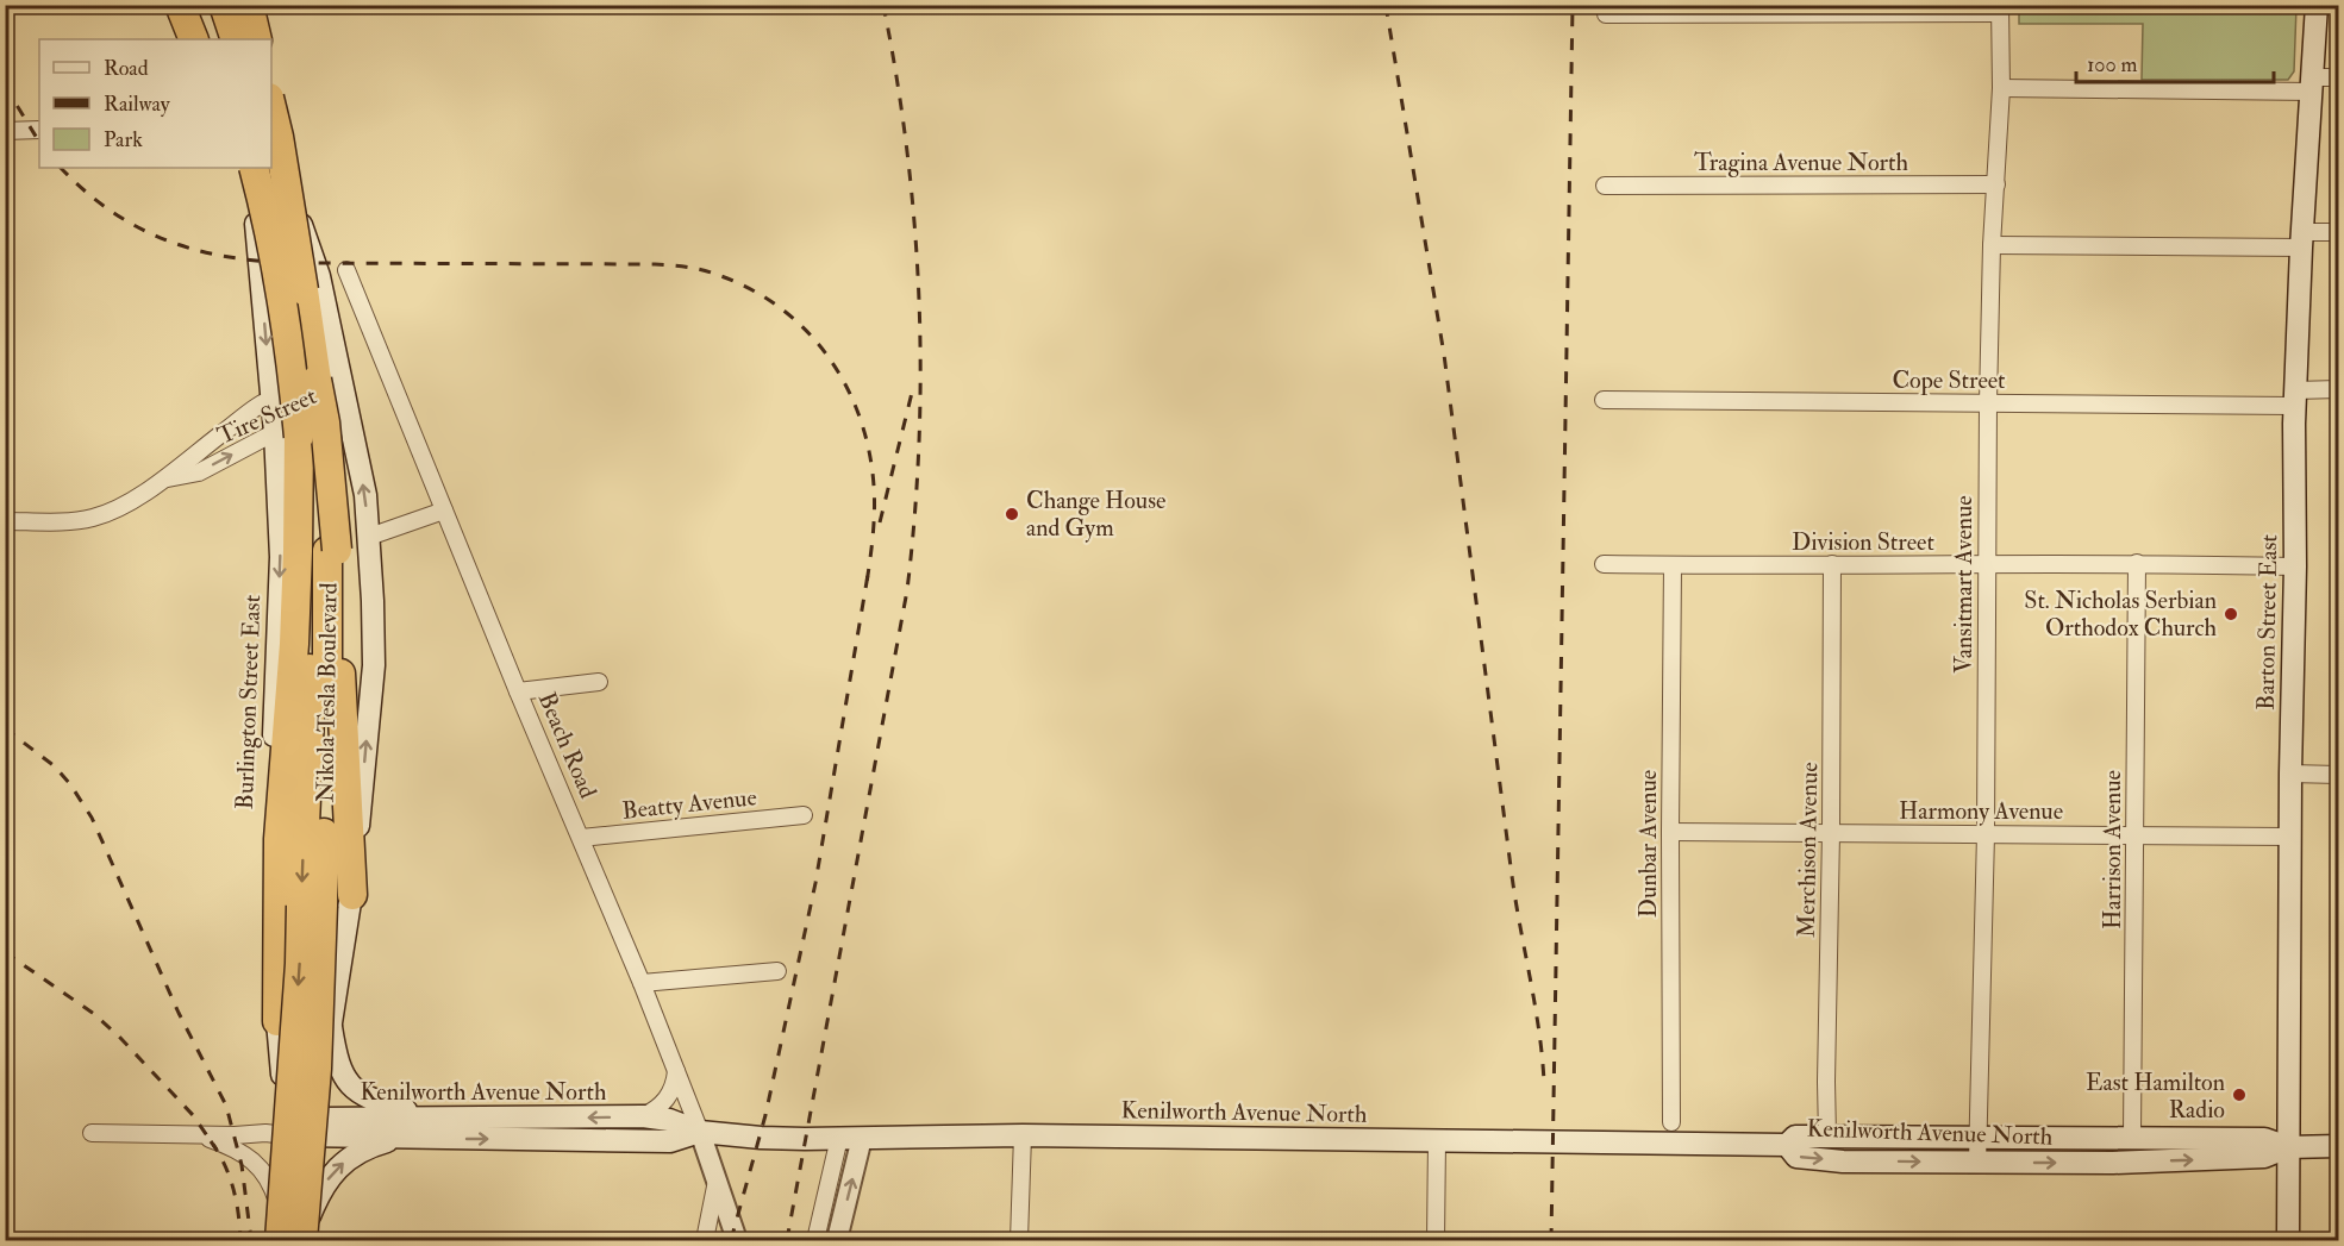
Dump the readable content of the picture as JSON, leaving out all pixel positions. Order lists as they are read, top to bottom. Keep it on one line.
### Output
{"streets":{"highway":["Nikola Tesla Boulevard"],"main road":["Barton Street East","Burlington Street East","Kenilworth Avenue North"],"street":["Tragina Avenue North","Cope Street","Tire Street","Division Street","Vansitmart Avenue","Beach Road","Beatty Avenue","Harmony Avenue","Dunbar Avenue","Merchison Avenue","Harrison Avenue"]},"crossings":[["Tragina Avenue North","Vansitmart Avenue"],["Cope Street","Vansitmart Avenue"],["Cope Street","Barton Street East"],["Tire Street","Burlington Street East"],["Division Street","Vansitmart Avenue"],["Division Street","Barton Street East"],["Division Street","Dunbar Avenue"],["Division Street","Merchison Avenue"],["Division Street","Harrison Avenue"],["Vansitmart Avenue","Harmony Avenue"],["Vansitmart Avenue","Kenilworth Avenue North"],["Barton Street East","Harmony Avenue"],["Barton Street East","Kenilworth Avenue North"],["Nikola Tesla Boulevard","Burlington Street East"],["Burlington Street East","Kenilworth Avenue North"],["Beach Road","Beatty Avenue"],["Beach Road","Kenilworth Avenue North"],["Harmony Avenue","Dunbar Avenue"],["Harmony Avenue","Merchison Avenue"],["Harmony Avenue","Harrison Avenue"],["Merchison Avenue","Kenilworth Avenue North"],["Harrison Avenue","Kenilworth Avenue North"]],"places":["Change House and Gym","St. Nicholas Serbian Orthodox Church","East Hamilton Radio"],"legend":["Road","Railway","Park"],"scale_bar":"100 m"}
